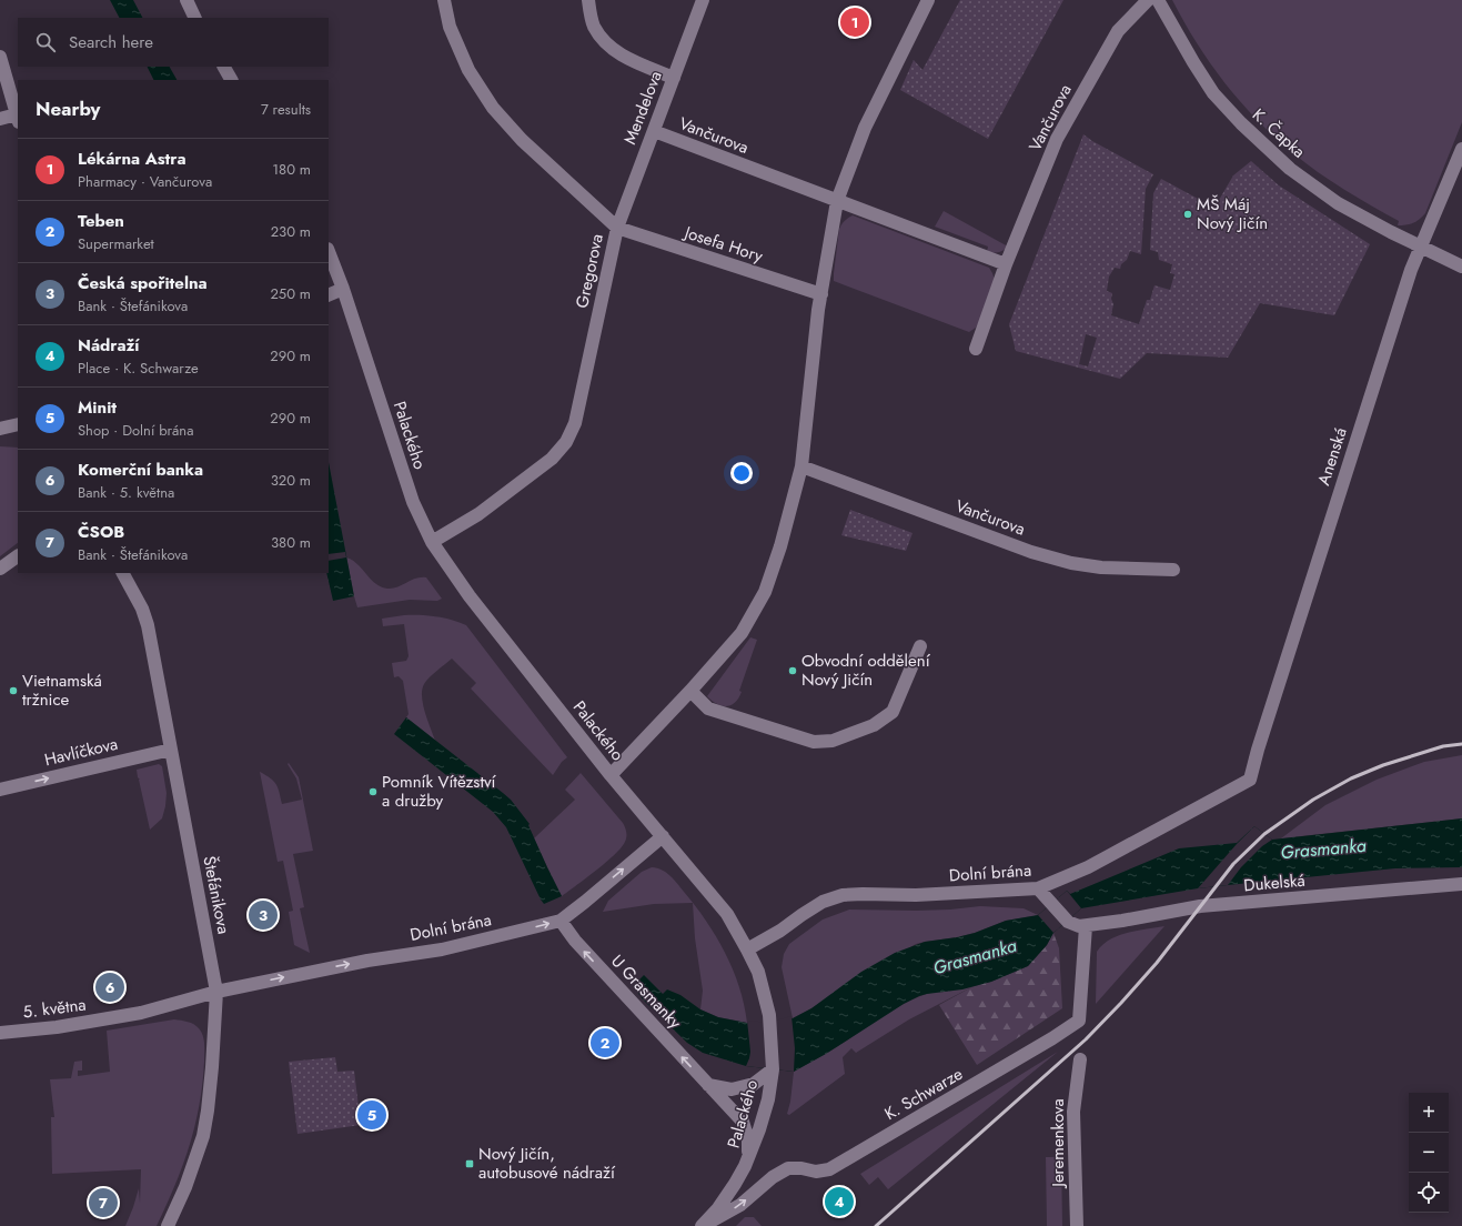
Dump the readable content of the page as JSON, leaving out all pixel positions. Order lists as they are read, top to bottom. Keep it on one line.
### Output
{"streets":{"street":["Mendelova","Vančurova","K. Čapka","Josefa Hory","Gregorova","Palackého","Anenská","Havlíčkova","Dolní brána","Dukelská","Štefánikova","U Grasmanky","5. května","K. Schwarze","Jeremenkova"]},"crossings":[["Mendelova","Vančurova"],["Mendelova","Josefa Hory"],["Mendelova","Gregorova"],["K. Čapka","Anenská"],["Josefa Hory","Gregorova"],["Gregorova","Palackého"],["Palackého","Dolní brána"],["Palackého","U Grasmanky"],["Palackého","K. Schwarze"],["Anenská","Dolní brána"],["Havlíčkova","Štefánikova"],["Dolní brána","Štefánikova"],["Dolní brána","U Grasmanky"],["Dolní brána","5. května"],["Dukelská","K. Schwarze"],["Štefánikova","5. května"]],"one_way":["Havlíčkova","Dolní brána","U Grasmanky","K. Schwarze"],"water":["Grasmanka"],"places":{"other":["MŠ Máj Nový Jičín","Obvodní oddělení Nový Jičín","Vietnamská tržnice","Pomník Vítězství a družby"],"transit":["Nový Jičín, autobusové nádraží"]},"page":{"pins":["1","3","6","2","5","4","7"],"search":"Search here","heading":["Nearby","7 results"],"list":[{"mark":"1","name":"Lékárna Astra","note":"Pharmacy · Vančurova","value":"180 m"},{"mark":"2","name":"Teben","note":"Supermarket","value":"230 m"},{"mark":"3","name":"Česká spořitelna","note":"Bank · Štefánikova","value":"250 m"},{"mark":"4","name":"Nádraží","note":"Place · K. Schwarze","value":"290 m"},{"mark":"5","name":"Minit","note":"Shop · Dolní brána","value":"290 m"},{"mark":"6","name":"Komerční banka","note":"Bank · 5. května","value":"320 m"},{"mark":"7","name":"ČSOB","note":"Bank · Štefánikova","value":"380 m"}],"map_buttons":["+","−"]}}
